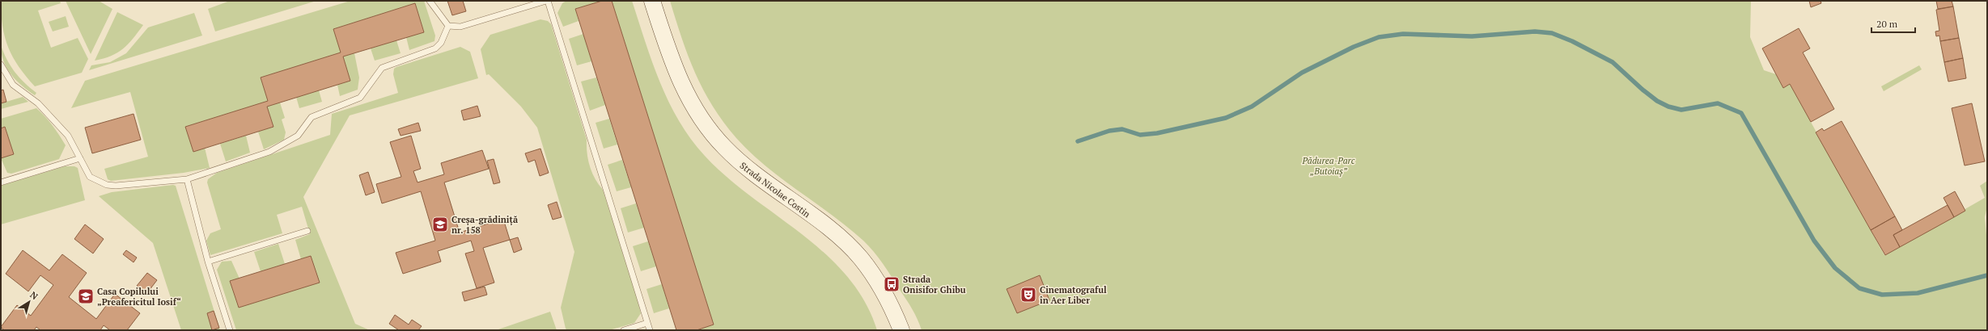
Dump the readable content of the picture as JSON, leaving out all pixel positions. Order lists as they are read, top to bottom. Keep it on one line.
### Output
{"streets":{"main road":["Strada Nicolae Costin"]},"parks":["Pădurea-Parc „Butoiaș”"],"places":{"school or university":["Creșa-grădiniță nr. 158","Casa Copilului „Preafericitul Iosif“"],"bus stop":["Strada Onisifor Ghibu"],"theatre":["Cinematograful în Aer Liber"]},"scale_bar":"20 m","north":"top right"}
